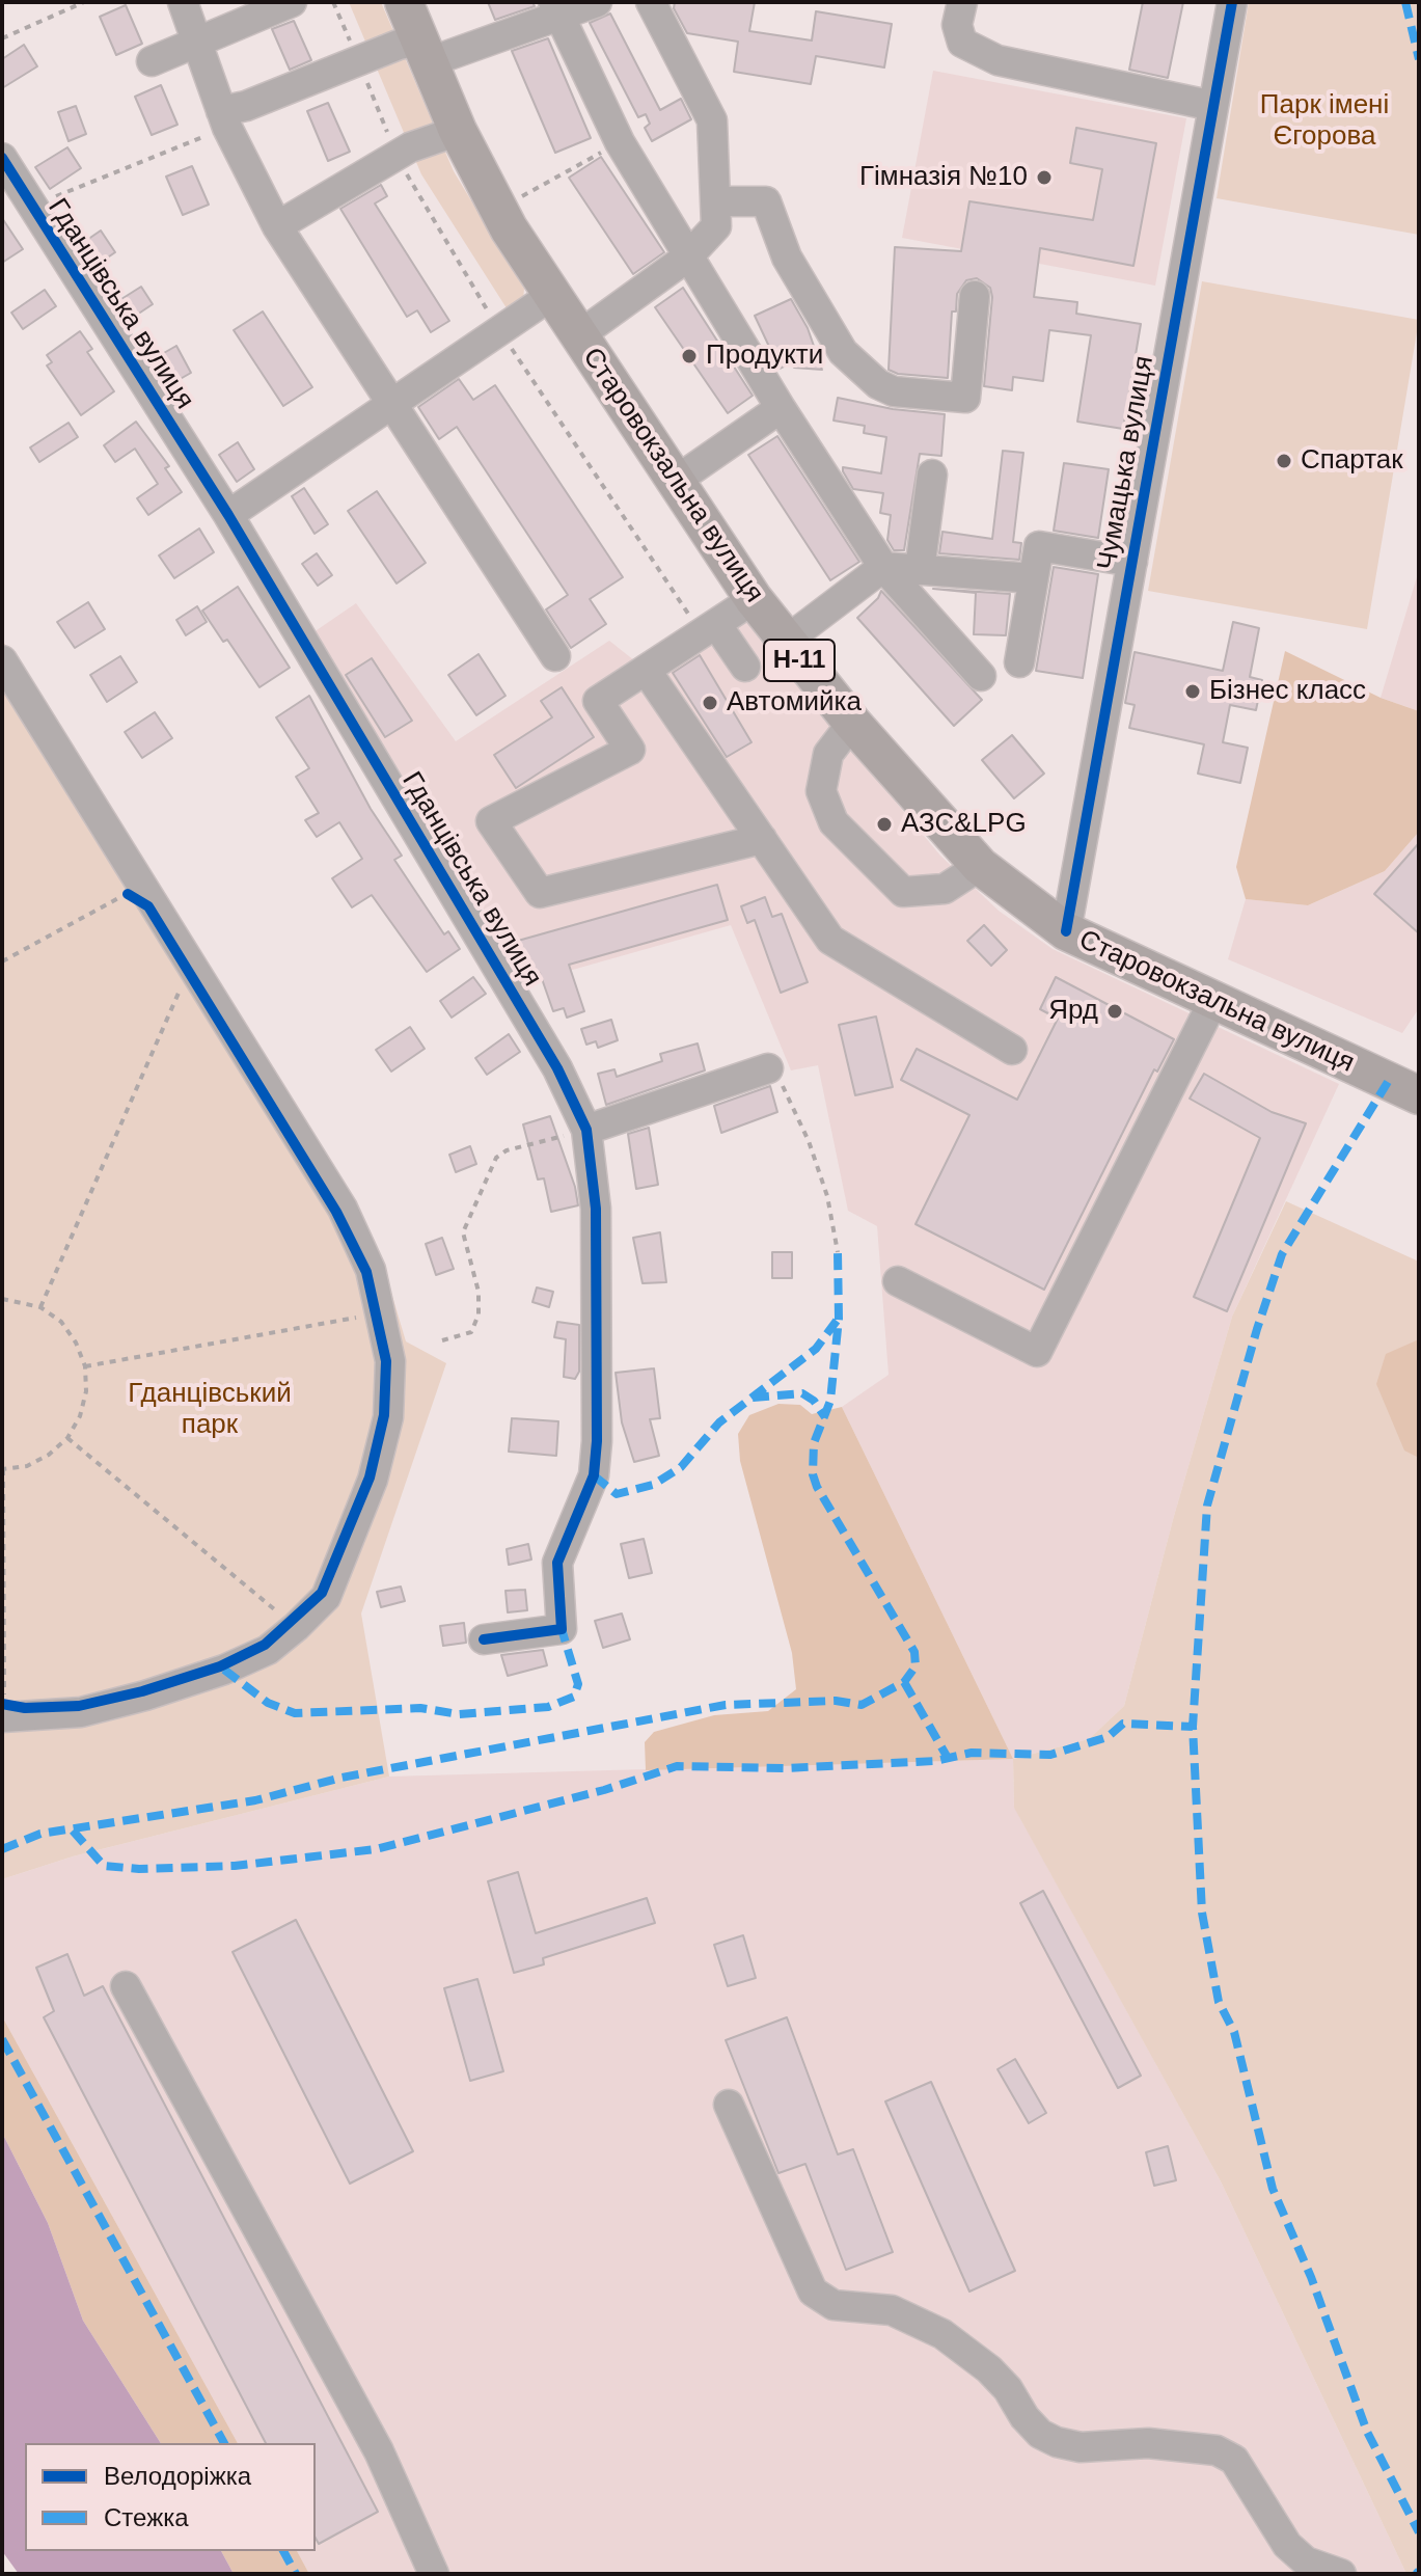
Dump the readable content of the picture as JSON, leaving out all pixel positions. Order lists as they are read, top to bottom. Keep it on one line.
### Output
{"streets":{"main road":["Старовокзальна вулиця","Н-11"],"street":["Гданцівська вулиця","Чумацька вулиця"]},"crossings":[["Чумацька вулиця","Старовокзальна вулиця"]],"parks":["Парк імені Єгорова","Гданцівський парк"],"places":["Гімназія №10","Продукти","Спартак","Бізнес класс","Автомийка","АЗС&LPG","Ярд"],"legend":["Велодоріжка","Стежка"]}
